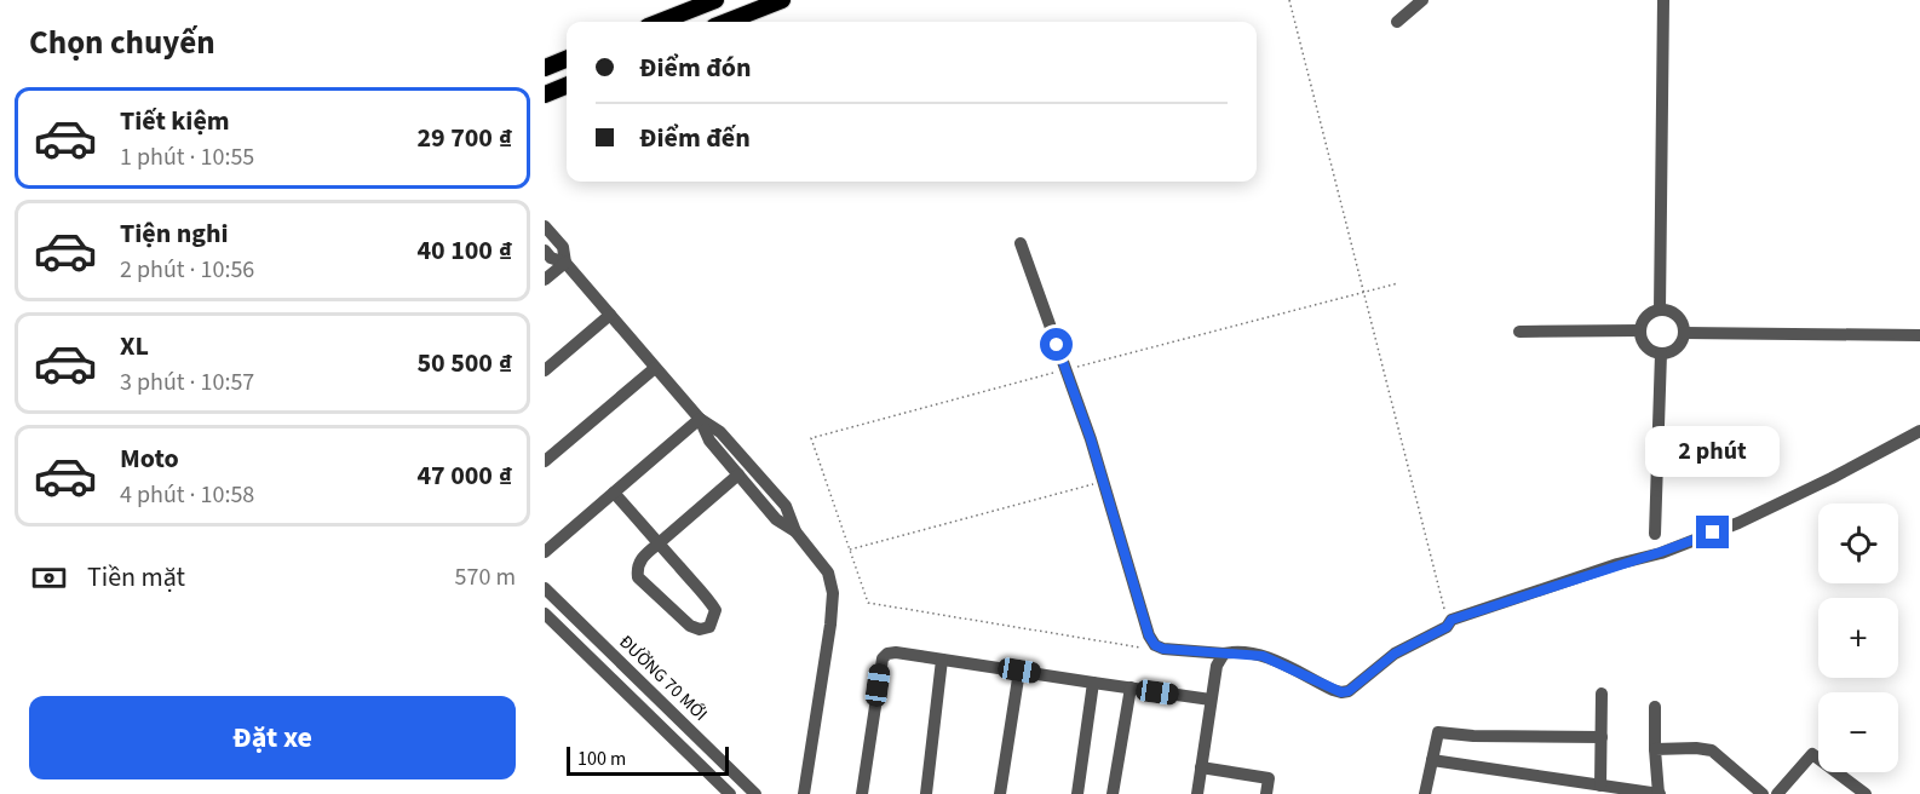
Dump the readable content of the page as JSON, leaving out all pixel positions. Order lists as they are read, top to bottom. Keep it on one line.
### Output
{"streets":{"street":["ĐƯỜNG 70 MỚI"]},"scale_bar":"100 m","page":{"heading":"Chọn chuyến","banner":["Điểm đón","Điểm đến"],"list":[{"name":"Tiết kiệm","note":"1 phút · 10:55","value":"29 700 ₫"},{"name":"Tiện nghi","note":"2 phút · 10:56","value":"40 100 ₫"},{"name":"XL","note":"3 phút · 10:57","value":"50 500 ₫"},{"name":"Moto","note":"4 phút · 10:58","value":"47 000 ₫"}],"bubble":"2 phút","map_buttons":["+","−"],"pay":["Tiền mặt","570 m"],"buttons":"Đặt xe","scale":"100 m"}}
